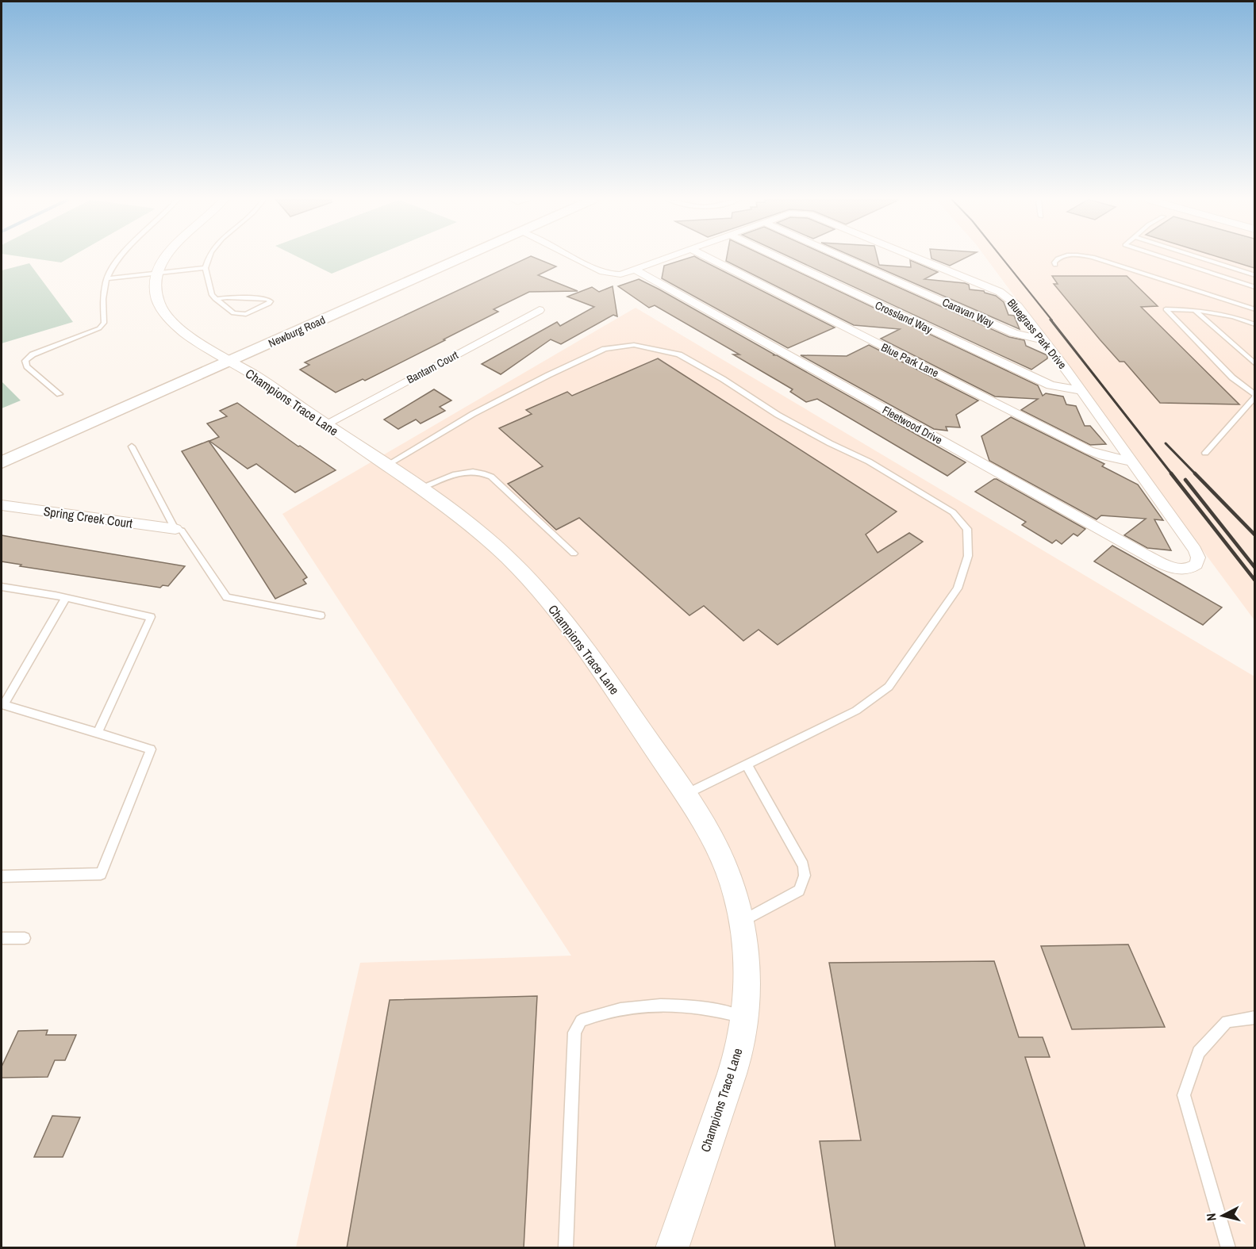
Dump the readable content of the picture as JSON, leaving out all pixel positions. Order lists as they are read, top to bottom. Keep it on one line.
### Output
{"streets":{"main road":["Newburg Road"],"street":["Caravan Way","Crossland Way","Bluegrass Park Drive","Blue Park Lane","Bantam Court","Champions Trace Lane","Fleetwood Drive","Spring Creek Court"]},"crossings":[["Caravan Way","Bluegrass Park Drive"],["Crossland Way","Bluegrass Park Drive"],["Newburg Road","Champions Trace Lane"],["Bluegrass Park Drive","Blue Park Lane"],["Bluegrass Park Drive","Fleetwood Drive"],["Bantam Court","Champions Trace Lane"]],"north":"left"}
